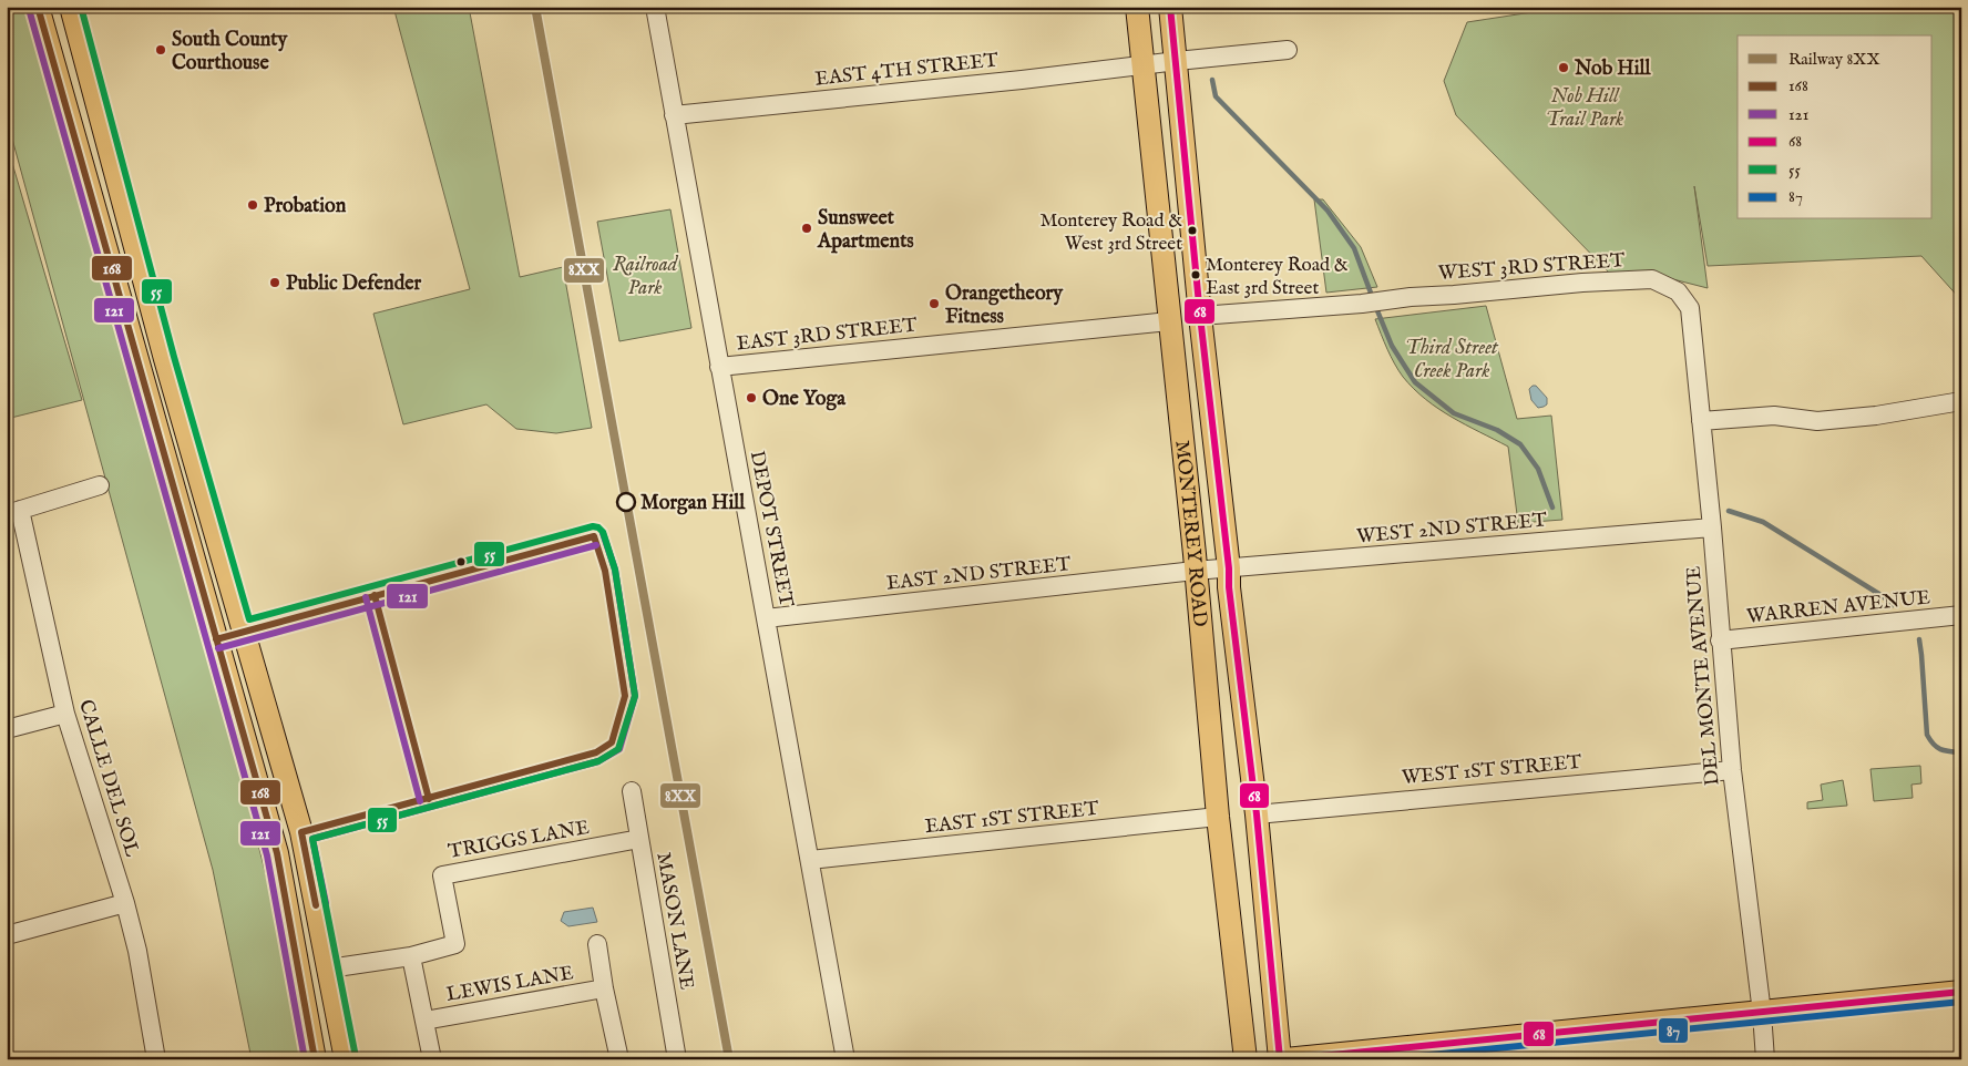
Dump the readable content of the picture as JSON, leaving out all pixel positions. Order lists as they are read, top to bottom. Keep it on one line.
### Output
{"streets":{"main road":["MONTEREY ROAD"],"street":["EAST 4TH STREET","WEST 3RD STREET","EAST 3RD STREET","WEST 2ND STREET","DEPOT STREET","EAST 2ND STREET","WARREN AVENUE","DEL MONTE AVENUE","WEST 1ST STREET","CALLE DEL SOL","EAST 1ST STREET","TRIGGS LANE","MASON LANE","LEWIS LANE"]},"crossings":[["EAST 4TH STREET","DEPOT STREET"],["EAST 4TH STREET","MONTEREY ROAD"],["WEST 3RD STREET","MONTEREY ROAD"],["WEST 3RD STREET","DEL MONTE AVENUE"],["EAST 3RD STREET","DEPOT STREET"],["EAST 3RD STREET","MONTEREY ROAD"],["WEST 2ND STREET","MONTEREY ROAD"],["WEST 2ND STREET","EAST 2ND STREET"],["WEST 2ND STREET","DEL MONTE AVENUE"],["DEPOT STREET","EAST 2ND STREET"],["DEPOT STREET","EAST 1ST STREET"],["MONTEREY ROAD","EAST 2ND STREET"],["MONTEREY ROAD","WEST 1ST STREET"],["MONTEREY ROAD","EAST 1ST STREET"],["WARREN AVENUE","DEL MONTE AVENUE"],["DEL MONTE AVENUE","WEST 1ST STREET"],["TRIGGS LANE","MASON LANE"]],"parks":["Nob Hill Trail Park","Railroad Park","Third Street Creek Park"],"places":["South County Courthouse","Nob Hill","Probation","Sunsweet Apartments","Monterey Road & West 3rd Street","Monterey Road & East 3rd Street","Public Defender","Orangetheory Fitness","One Yoga","Morgan Hill"],"lines":["rail line 8XX","transit line 168","transit line 68","transit line 55","transit line 121","transit line 87"],"legend":["Railway 8XX","168","121","68","55","87"]}
